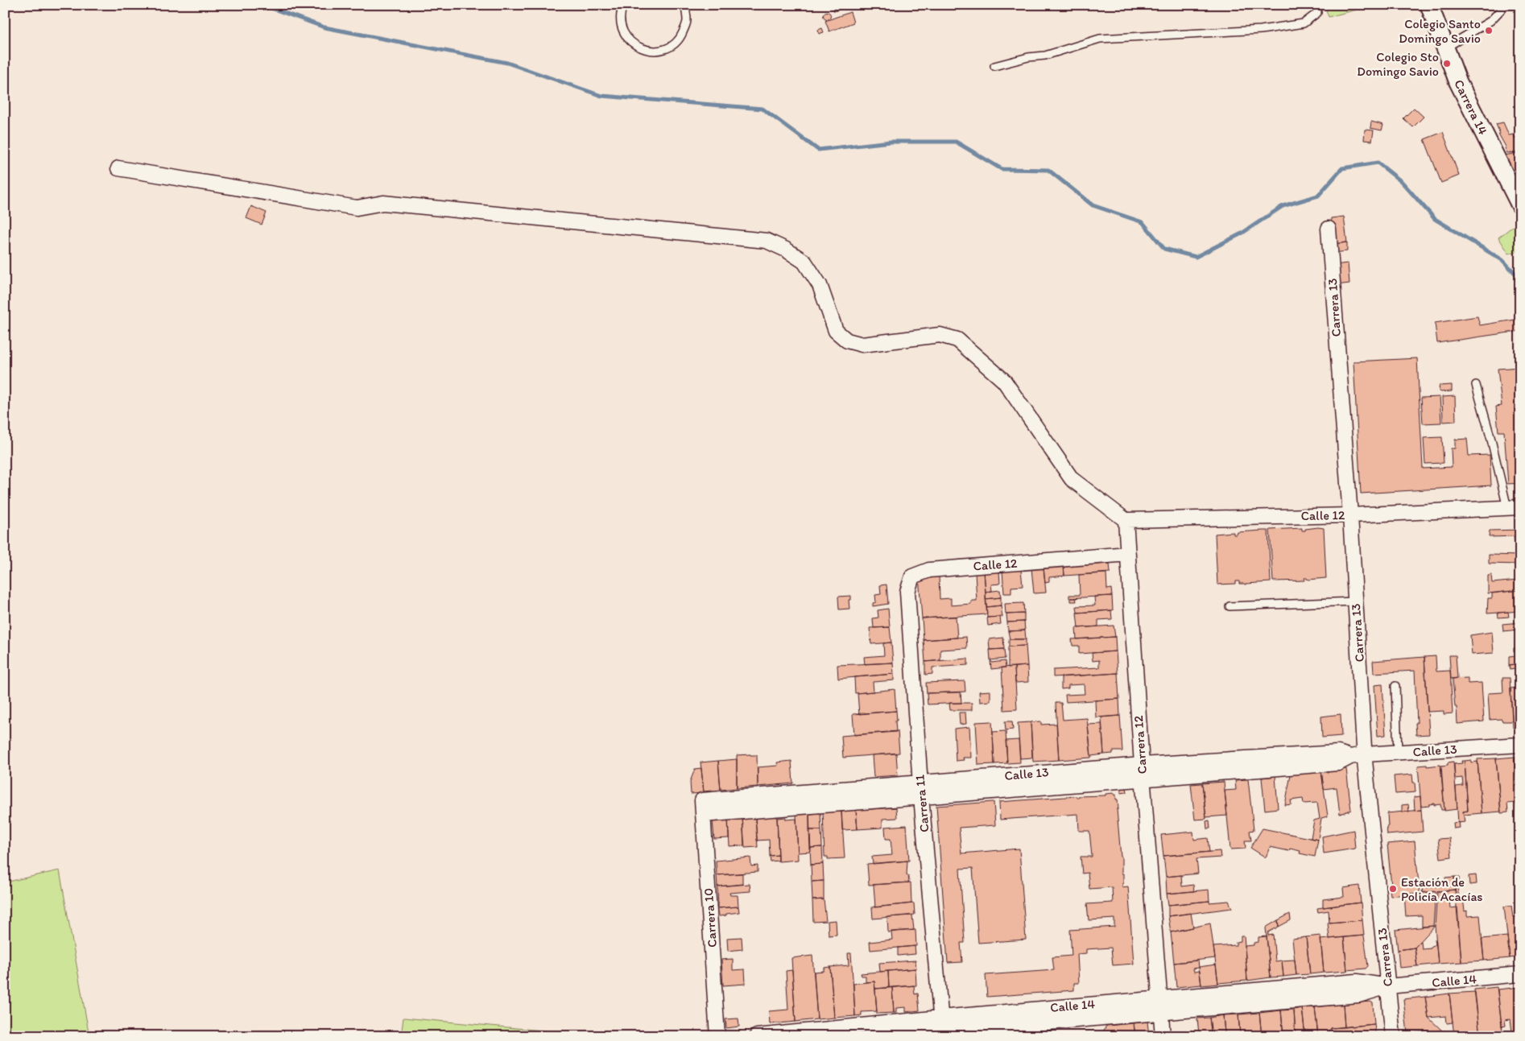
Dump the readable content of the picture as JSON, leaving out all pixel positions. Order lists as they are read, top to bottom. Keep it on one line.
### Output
{"streets":{"street":["Carrera 14","Carrera 13","Calle 12","Carrera 12","Calle 13","Carrera 11","Carrera 10","Calle 14"]},"crossings":[["Carrera 13","Calle 12"],["Carrera 13","Calle 13"],["Carrera 13","Calle 14"],["Calle 12","Carrera 12"],["Calle 12","Carrera 11"],["Carrera 12","Calle 13"],["Carrera 12","Calle 14"],["Calle 13","Carrera 11"],["Calle 13","Carrera 10"],["Carrera 11","Calle 14"]],"places":["Colegio Santo Domingo Savio","Colegio Sto Domingo Savio","Estación de Policía Acacías"]}
